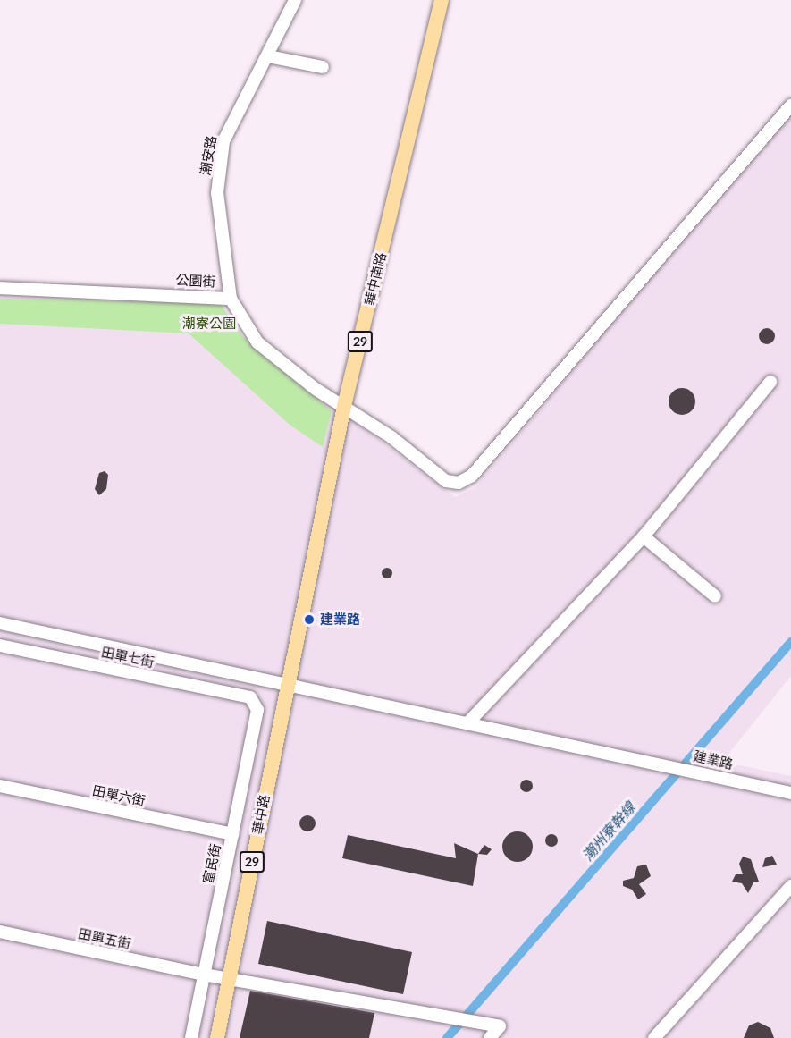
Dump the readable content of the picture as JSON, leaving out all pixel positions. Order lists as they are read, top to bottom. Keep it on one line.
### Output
{"streets":{"main road":["華中南路","29","華中路"],"street":["潮安路","公園街","田單七街","建業路","田單六街","富民街","田單五街"]},"crossings":[["潮安路","公園街"],["華中南路","公園街"],["華中南路","建業路"],["華中南路","華中路"],["田單七街","富民街"],["建業路","華中路"],["田單六街","富民街"],["華中路","田單五街"],["富民街","田單五街"]],"water":["潮州寮幹線"],"parks":["潮寮公園"],"places":["建業路"]}
